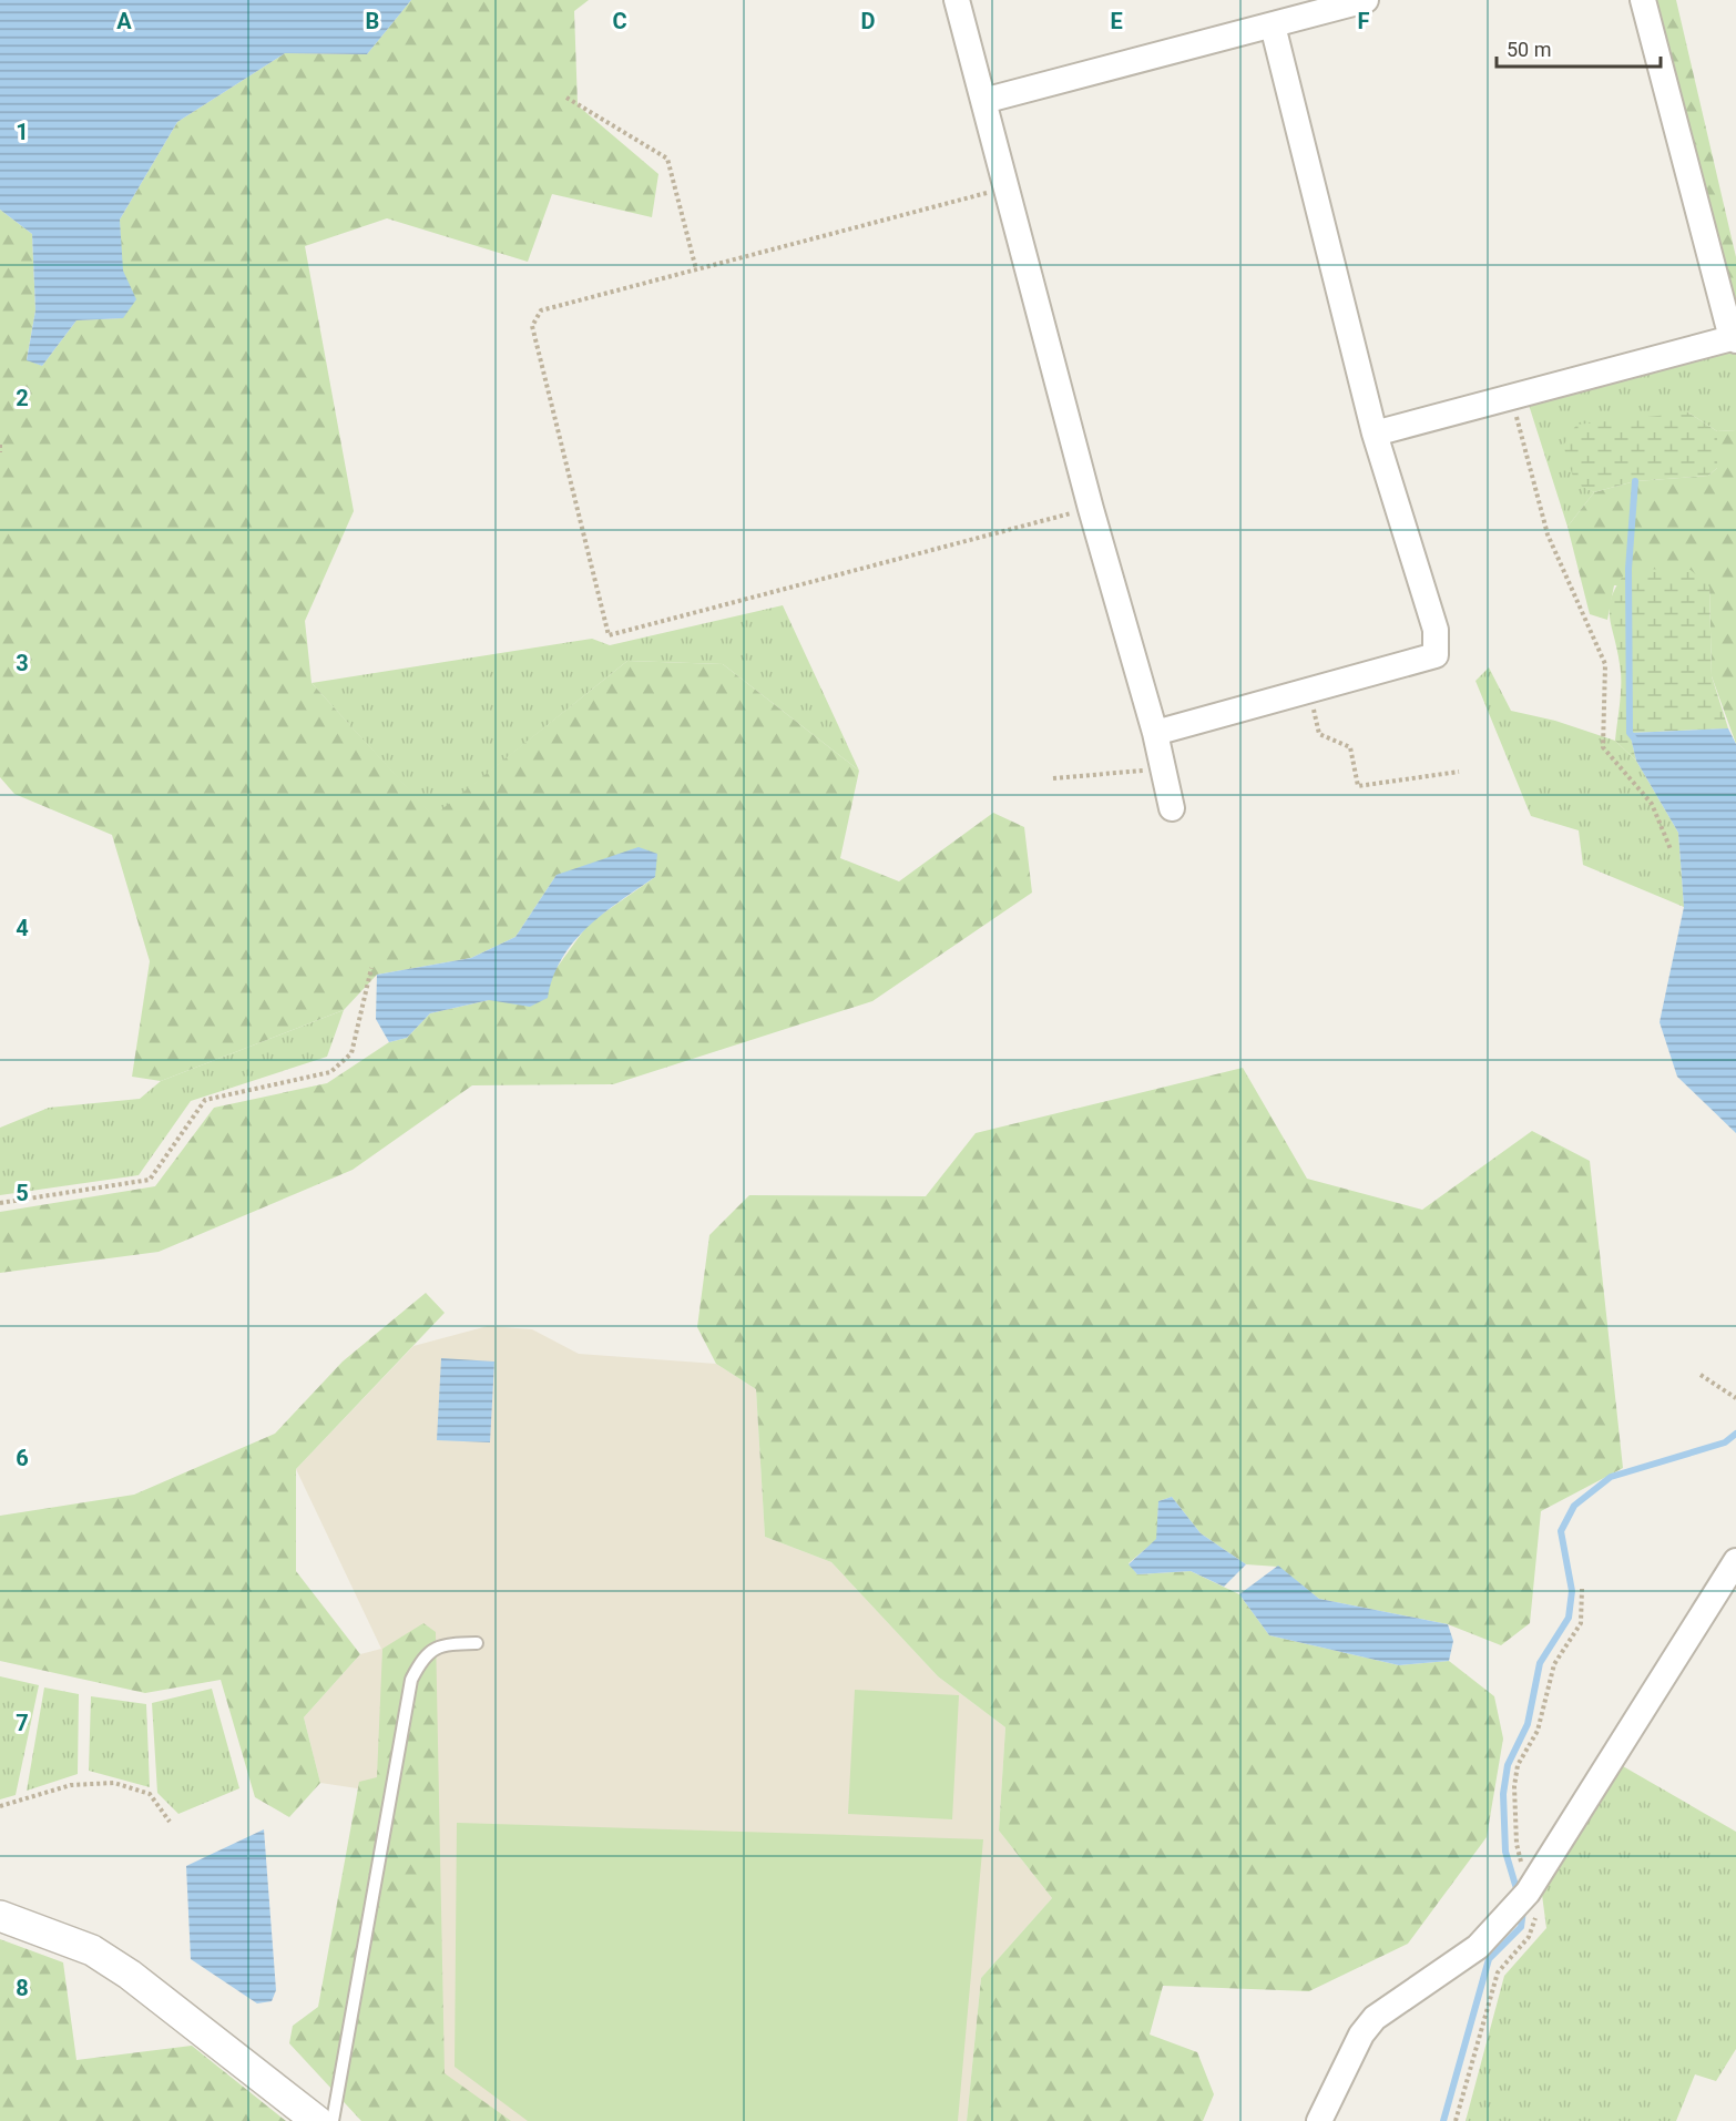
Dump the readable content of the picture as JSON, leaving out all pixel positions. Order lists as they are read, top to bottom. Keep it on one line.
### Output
{"scale_bar":"50 m","grid":{"columns":["A","B","C","D","E","F"],"rows":["1","2","3","4","5","6","7","8"]}}
